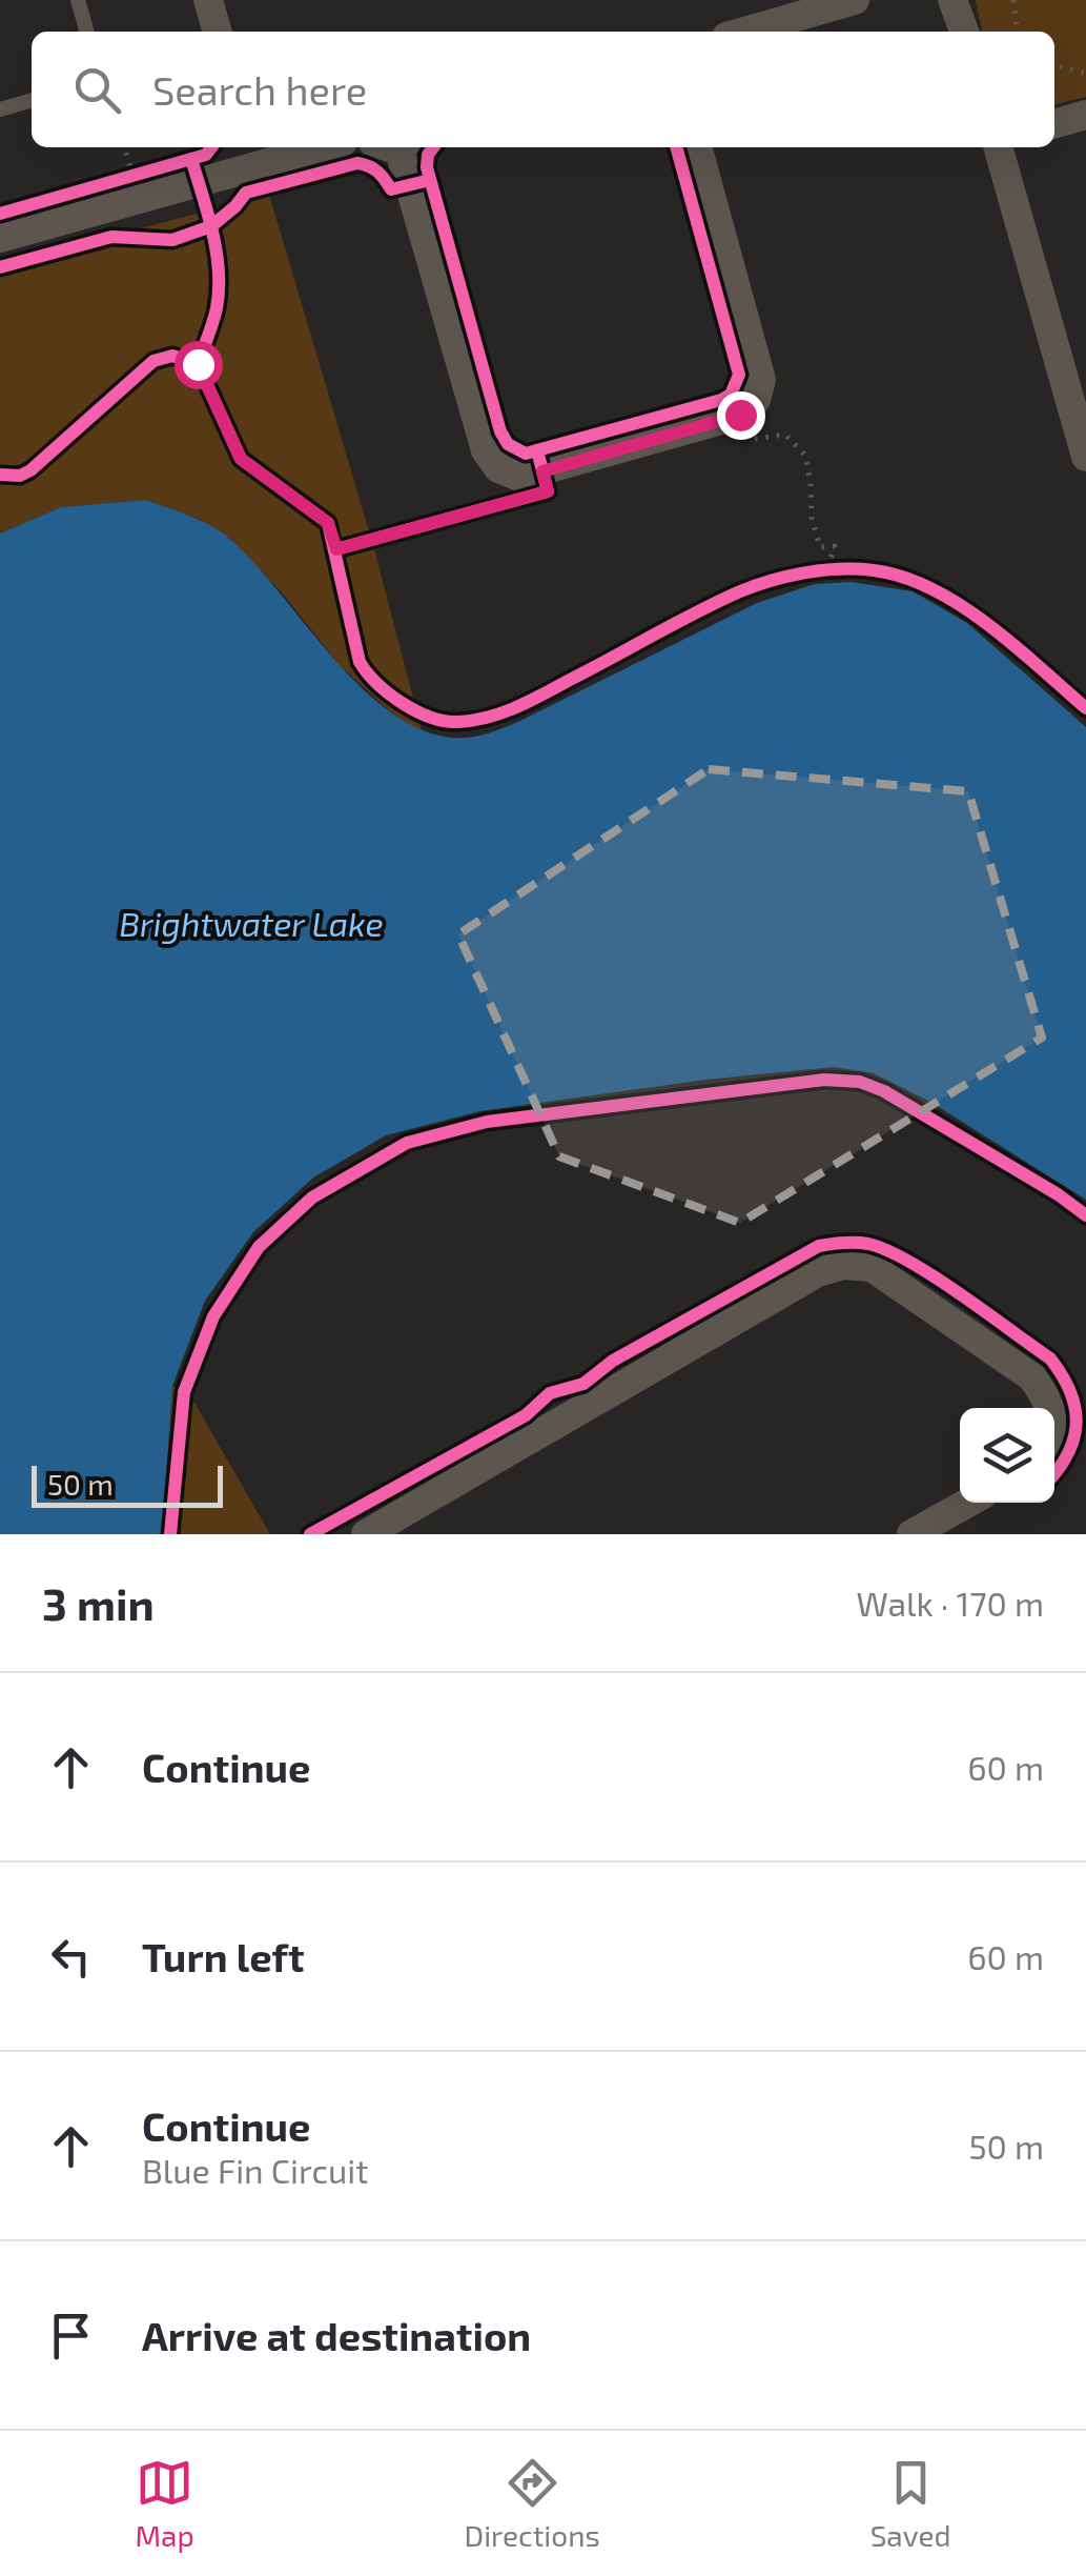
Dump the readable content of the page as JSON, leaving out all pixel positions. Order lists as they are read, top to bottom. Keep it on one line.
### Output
{"water":["Brightwater Lake"],"scale_bar":"50 m","page":{"search":"Search here","scale":"50 m","heading":["3 min","Walk · 170 m"],"list":[["Continue","60 m"],["Turn left","60 m"],["Continue","Blue Fin Circuit","50 m"],"Arrive at destination"],"nav":["Map","Directions","Saved"]}}
